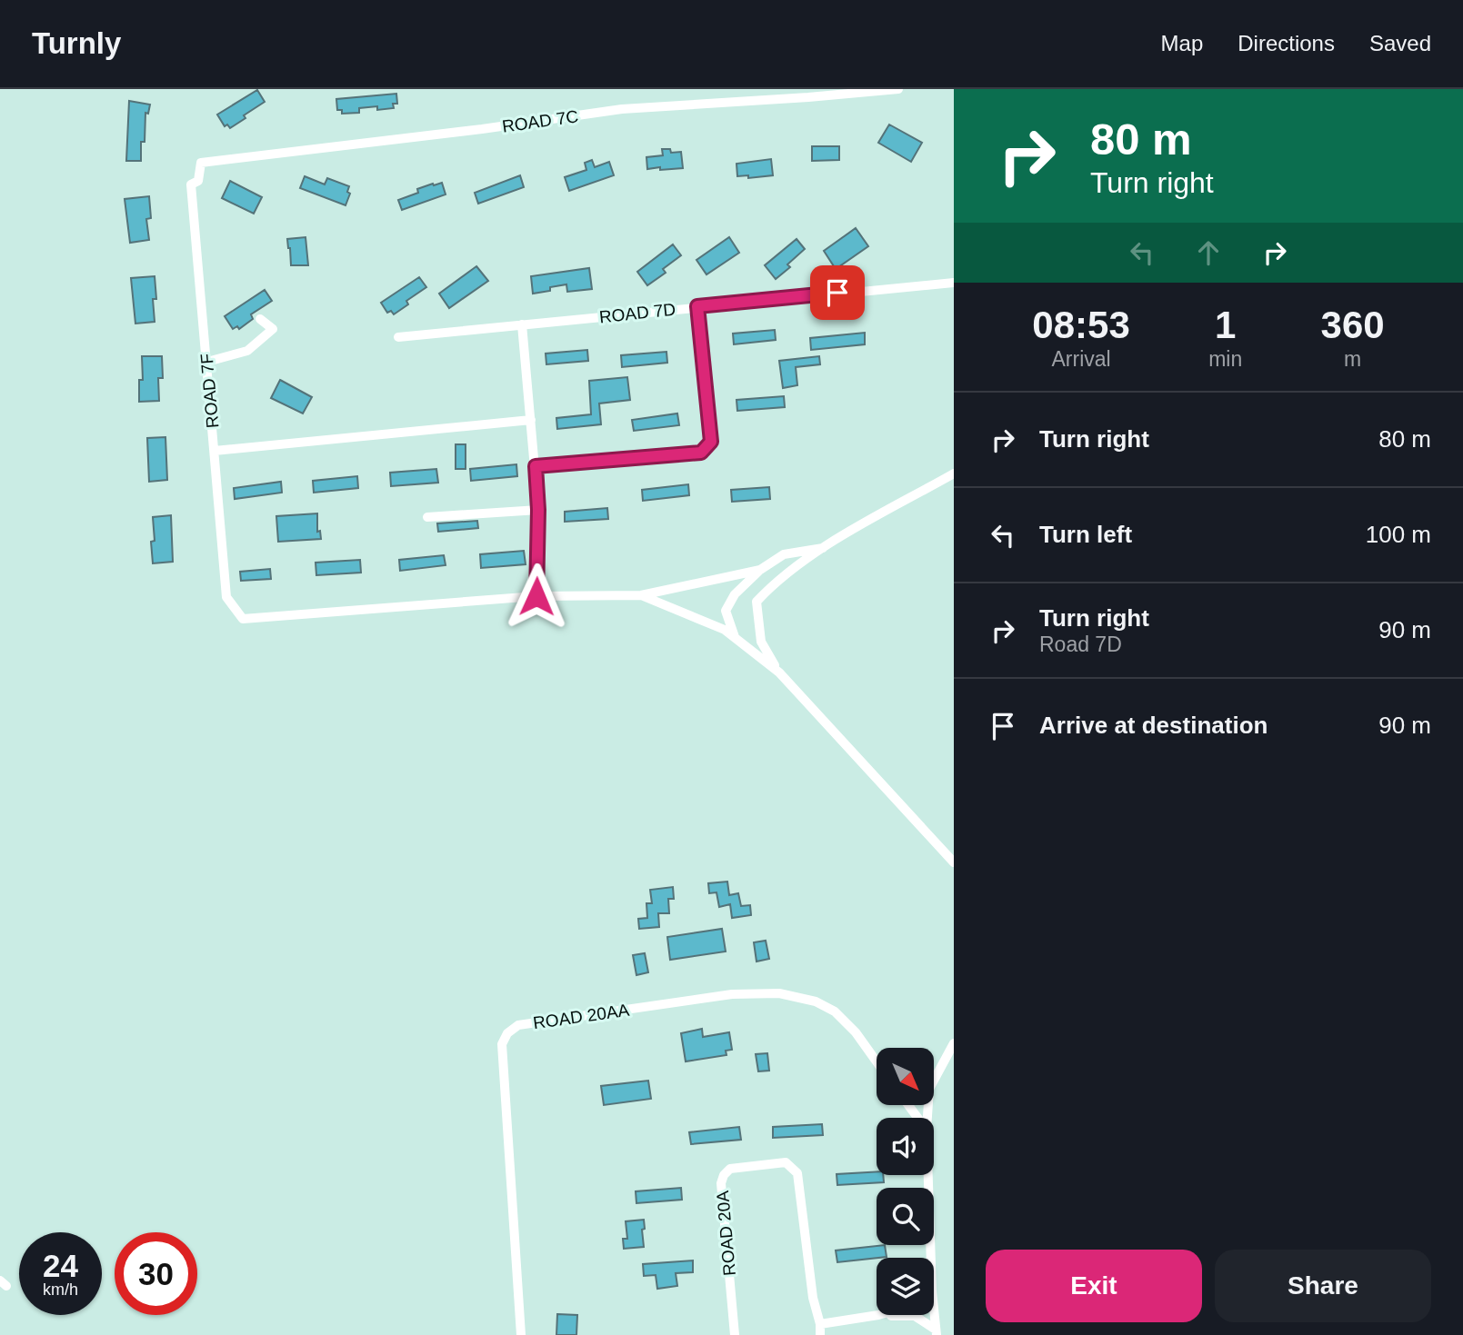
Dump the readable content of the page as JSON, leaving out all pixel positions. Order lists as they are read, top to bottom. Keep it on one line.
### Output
{"streets":{"street":["ROAD 7C","ROAD 7D","ROAD 7F","ROAD 20AA","ROAD 20A"]},"crossings":[["ROAD 7C","ROAD 7F"]],"north":"bottom right","page":{"header":"Turnly","nav":["Map","Directions","Saved"],"turn":["80 m","Turn right"],"eta":["08:53","Arrival","1","min","360","m"],"list":[{"name":"Turn right","value":"80 m"},{"name":"Turn left","value":"100 m"},{"name":"Turn right","note":"Road 7D","value":"90 m"},{"name":"Arrive at destination","value":"90 m"}],"speed":"24 km/h","limit":"30","buttons":["Exit","Share"]}}
